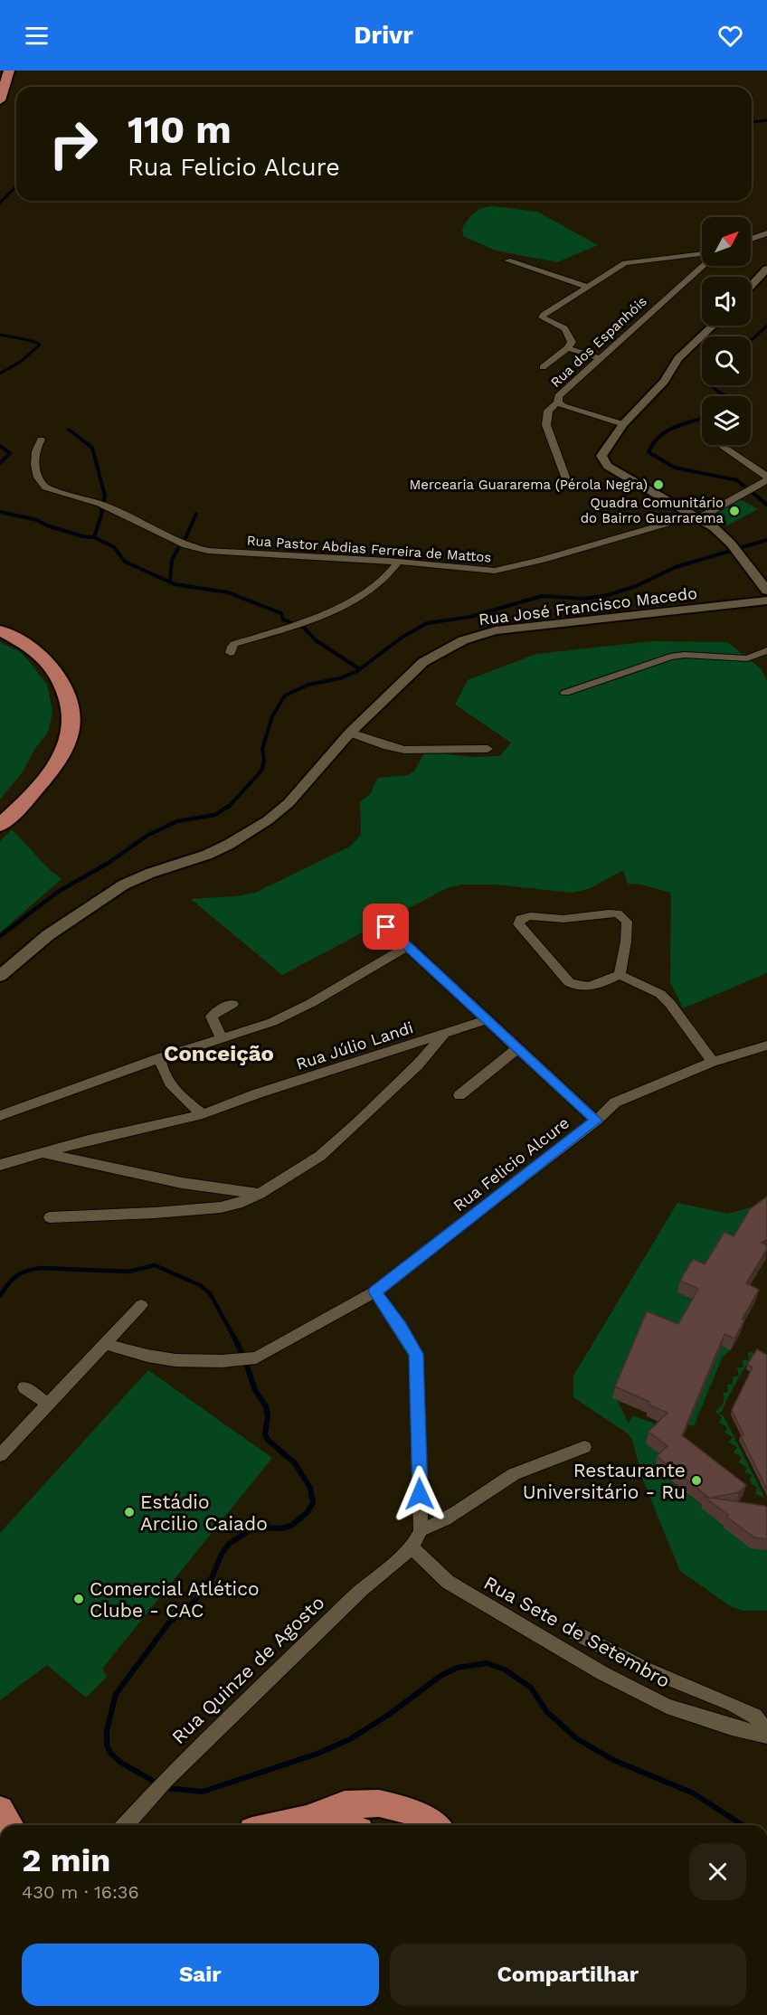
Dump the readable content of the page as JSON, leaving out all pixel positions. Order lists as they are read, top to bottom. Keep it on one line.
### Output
{"streets":{"street":["Rua dos Espanhóis","Rua Pastor Abdias Ferreira de Mattos","Rua José Francisco Macedo","Rua Júlio Landi","Rua Felicio Alcure","Rua Sete de Setembro","Rua Quinze de Agosto"]},"crossings":[["Rua Sete de Setembro","Rua Quinze de Agosto"]],"districts":["Conceição"],"places":["Mercearia Guararema (Pérola Negra)","Quadra Comunitário do Bairro Guarrarema","Restaurante Universitário - Ru","Estádio Arcilio Caiado","Comercial Atlético Clube - CAC"],"north":"top right","page":{"header":"Drivr","turn":["110 m","Rua Felicio Alcure"],"heading":["2 min","430 m · 16:36"],"buttons":["Sair","Compartilhar"]}}
